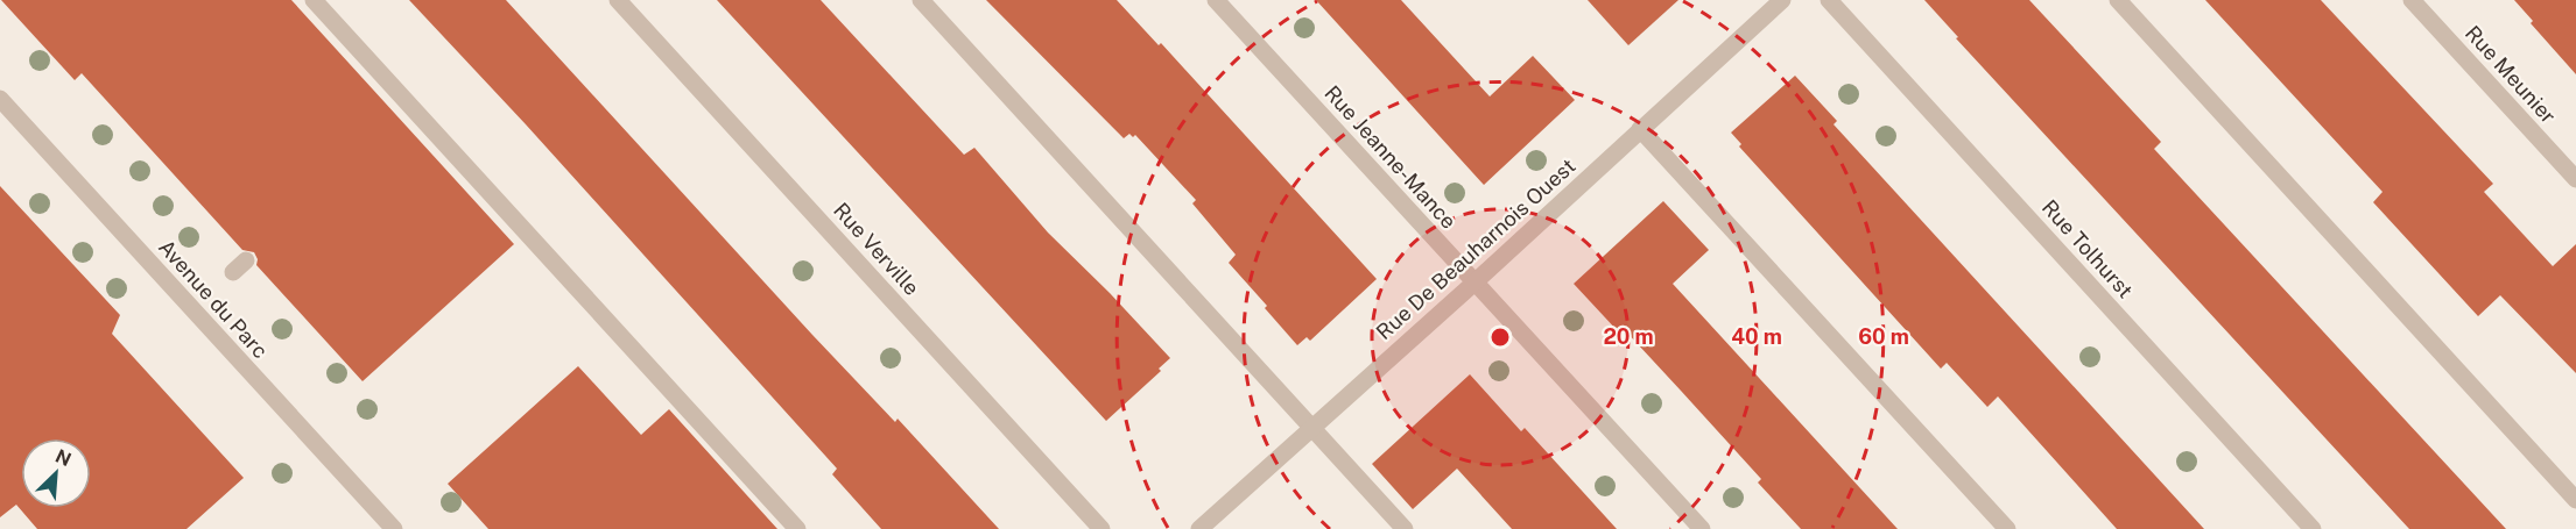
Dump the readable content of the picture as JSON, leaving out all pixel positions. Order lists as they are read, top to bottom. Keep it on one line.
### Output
{"streets":{"street":["Rue Meunier","Rue Jeanne-Mance","Rue Verville","Rue De Beauharnois Ouest","Rue Tolhurst","Avenue du Parc"]},"crossings":[["Rue Jeanne-Mance","Rue De Beauharnois Ouest"]],"north":"top right","rings":["20 m","40 m","60 m"]}
